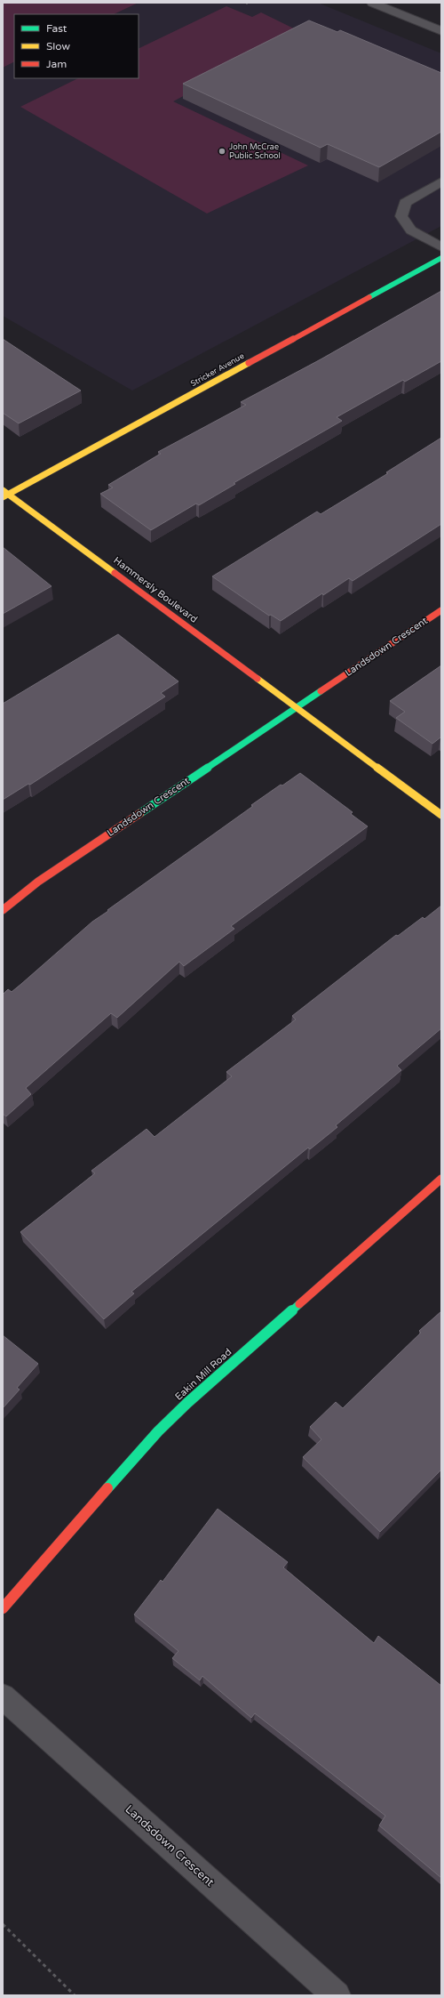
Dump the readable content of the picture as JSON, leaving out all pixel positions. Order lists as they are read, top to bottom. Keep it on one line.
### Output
{"streets":{"street":["Stricker Avenue","Hammersly Boulevard","Landsdown Crescent","Eakin Mill Road"]},"crossings":[["Stricker Avenue","Hammersly Boulevard"],["Hammersly Boulevard","Landsdown Crescent"]],"places":["John McCrae Public School"],"legend":["Fast","Slow","Jam"]}
